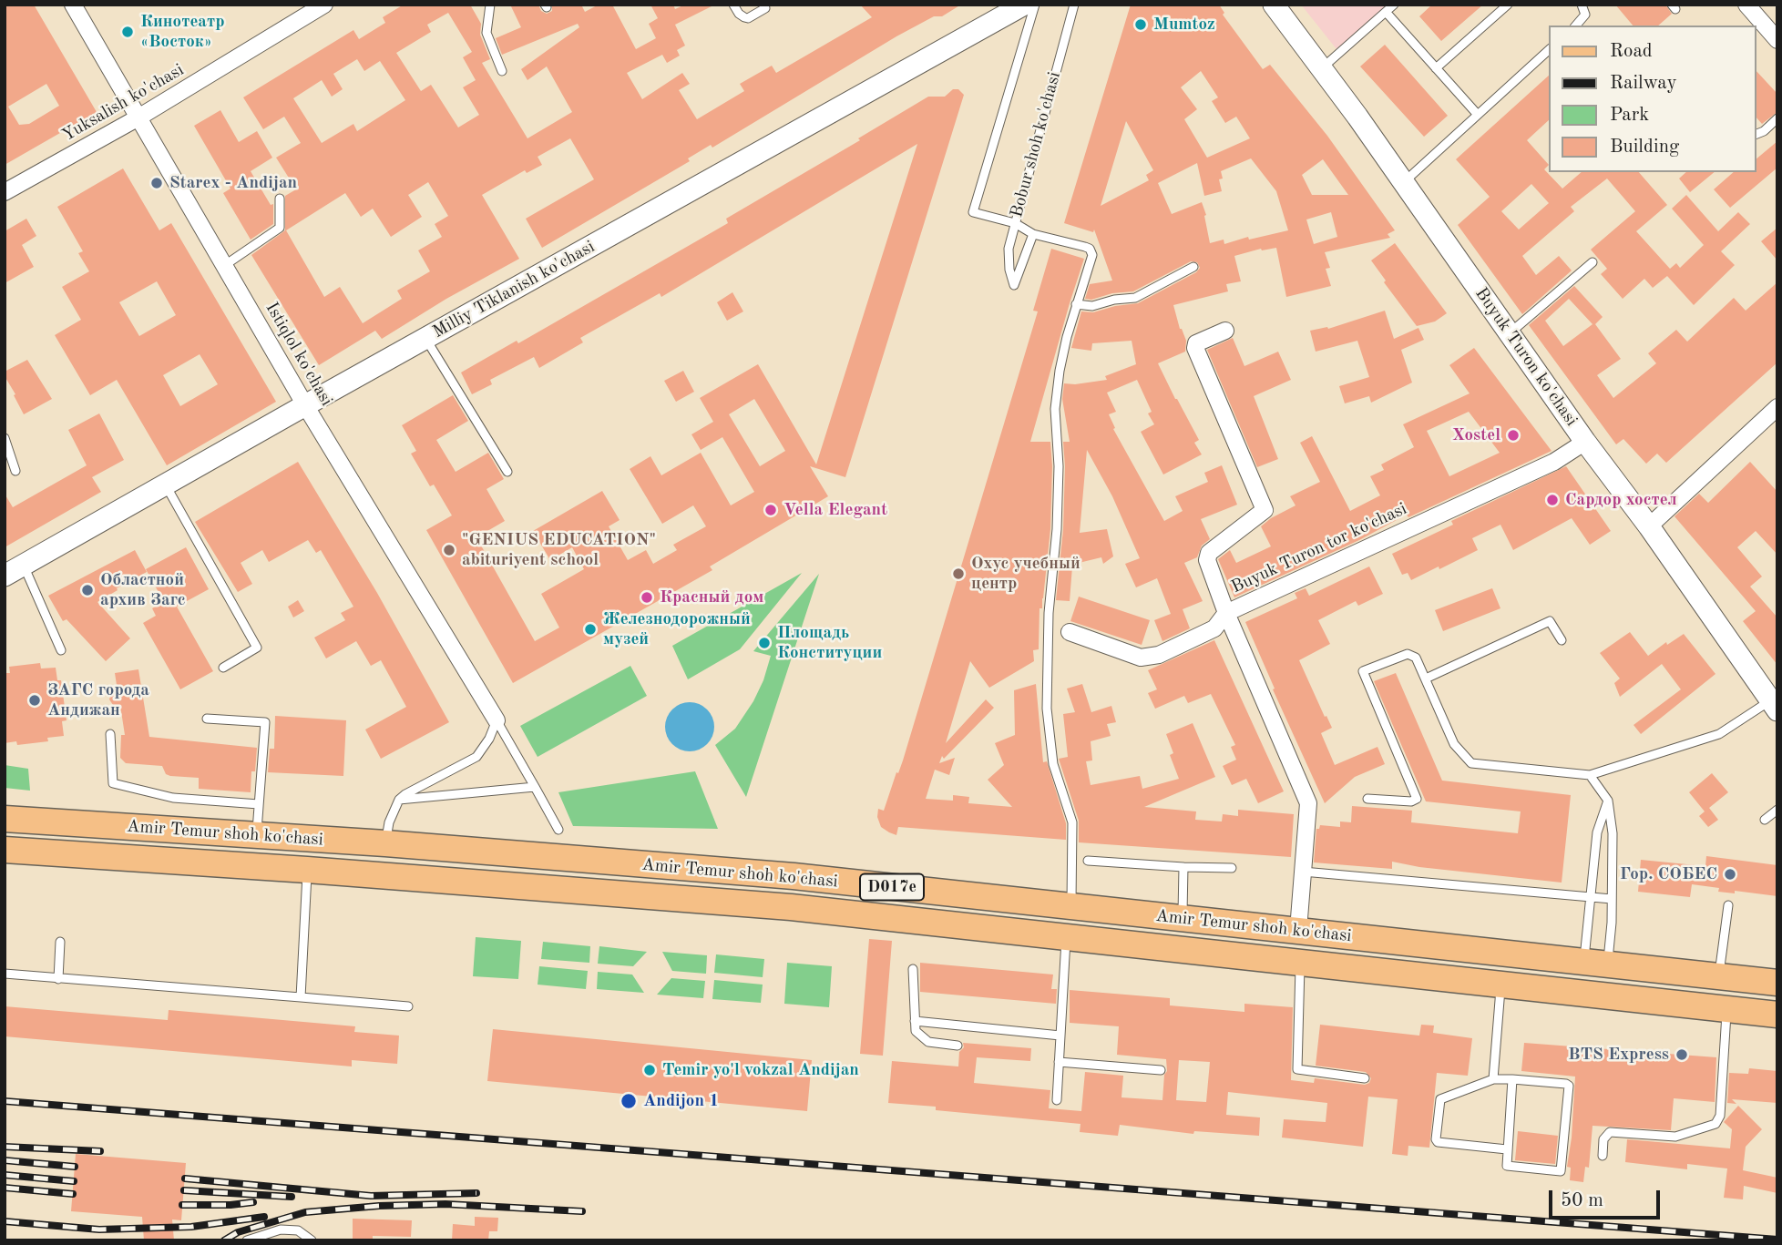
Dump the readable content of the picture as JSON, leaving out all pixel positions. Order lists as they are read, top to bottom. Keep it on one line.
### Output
{"streets":{"main road":["Amir Temur shoh ko'chasi","D017e"],"street":["Yuksalish ko'chasi","Milliy Tiklanish ko'chasi","Istiqlol ko'chasi","Buyuk Turon ko'chasi","Buyuk Turon tor ko'chasi"],"lane":["Bobur shoh ko'chasi"]},"crossings":[["Yuksalish ko'chasi","Istiqlol ko'chasi"],["Milliy Tiklanish ko'chasi","Istiqlol ko'chasi"],["Buyuk Turon ko'chasi","Buyuk Turon tor ko'chasi"]],"places":["Mumtoz","Кинотеатр «Восток»","Starex - Andijan","Xostel","Сардор хостел","Vella Elegant","\"GENIUS EDUCATION\" abituriyent school","Охус учебный центр","Областной архив Загс","Красный дом","Железнодорожный музей","Площадь Конституции","ЗАГС города Андижан","Гор. СОБЕС","BTS Express","Temir yo'l vokzal Andijan","Andijon 1"],"legend":["Road","Railway","Park","Building"],"scale_bar":"50 m"}
